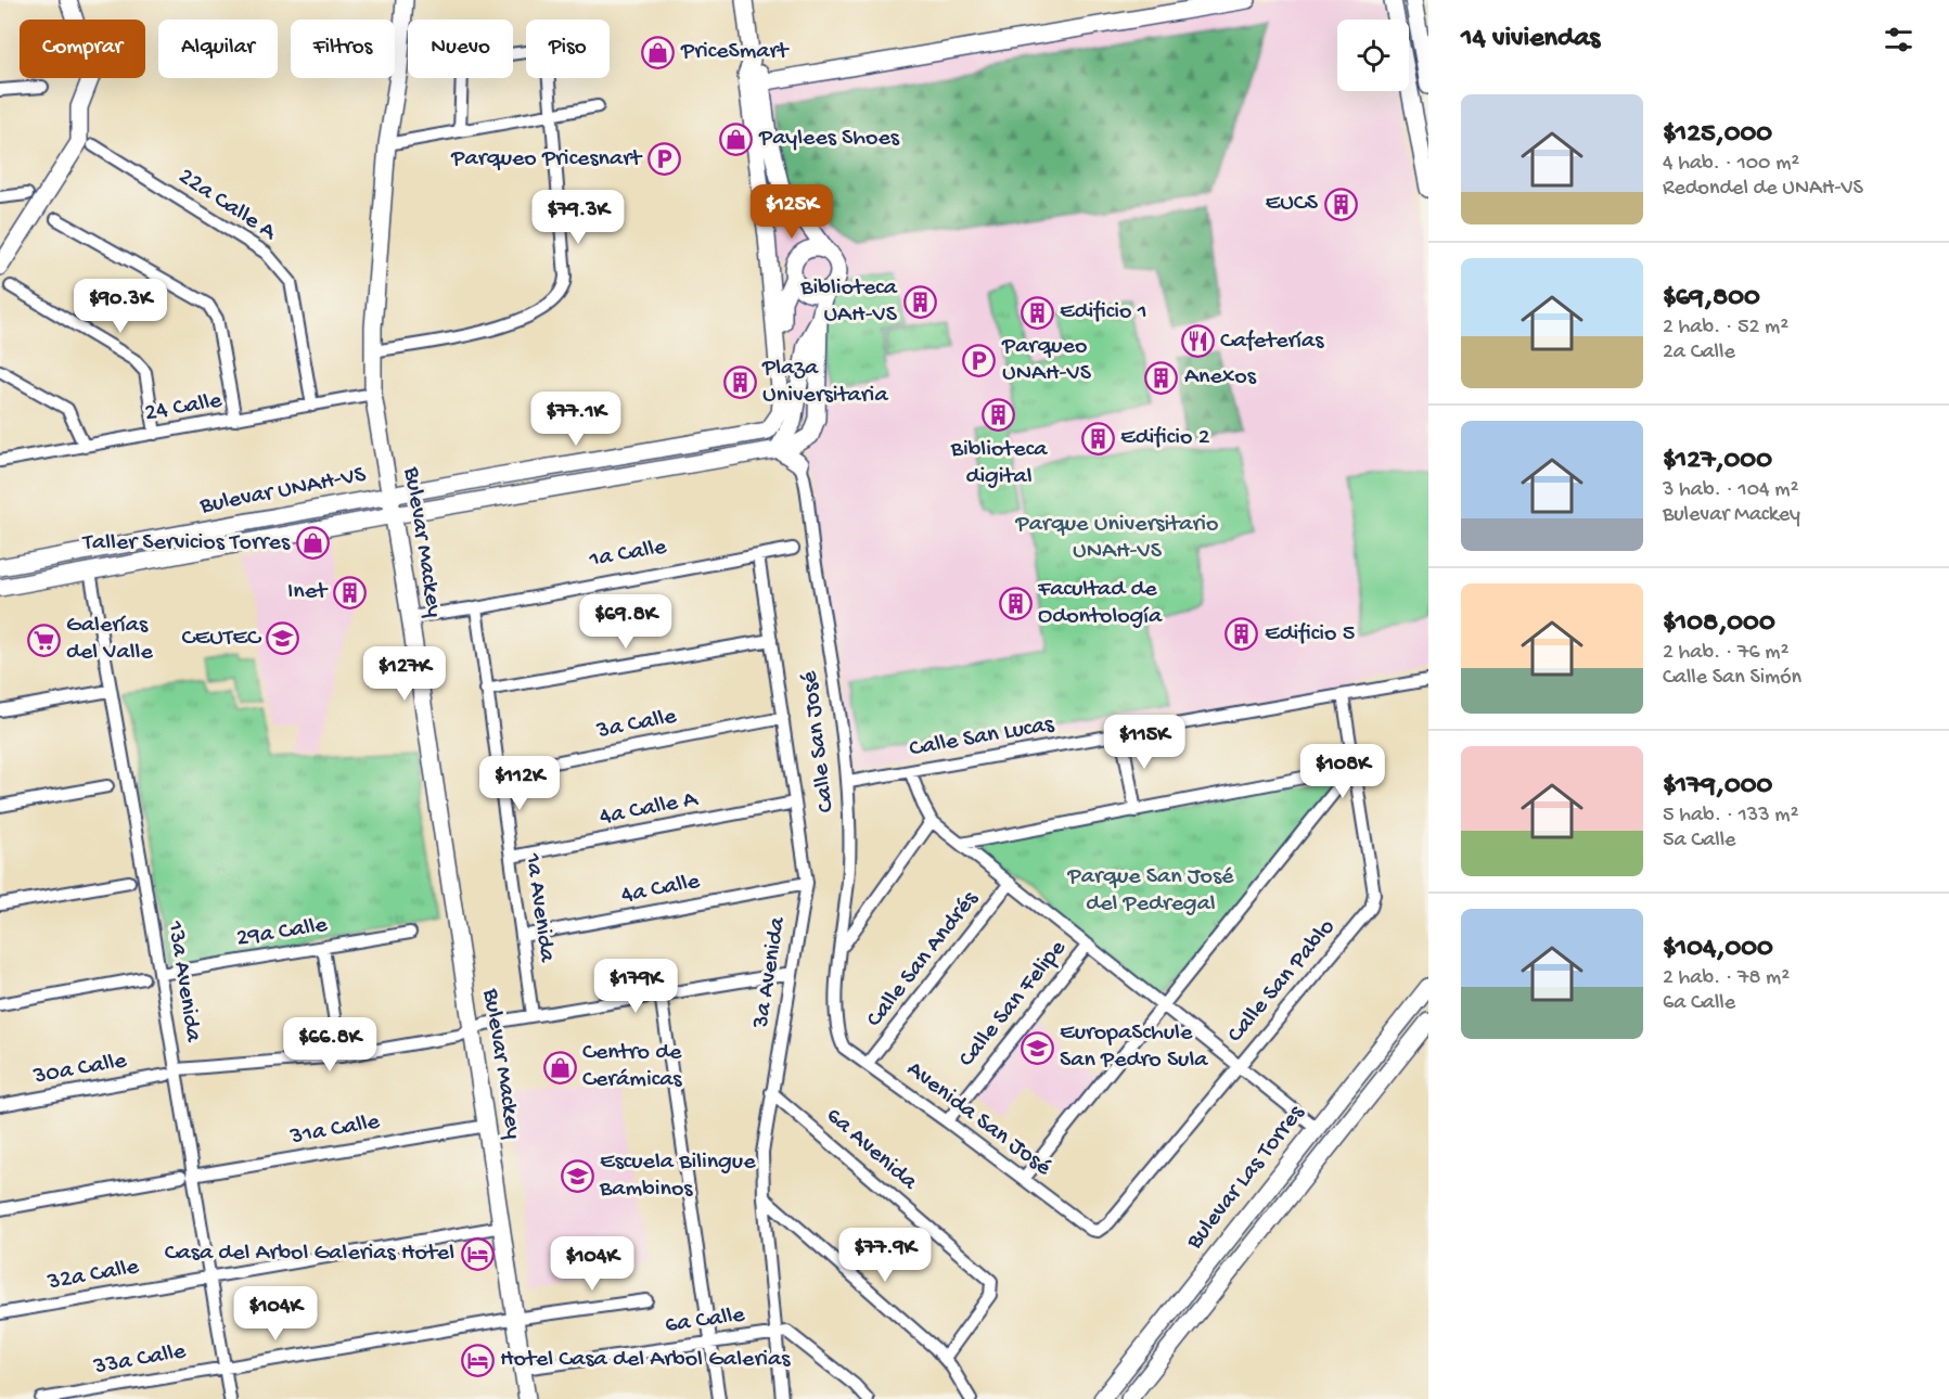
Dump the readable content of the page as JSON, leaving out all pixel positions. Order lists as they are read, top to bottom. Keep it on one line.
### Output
{"streets":{"main road":["Bulevar UNAH-VS","Bulevar Mackey","Bulevar Las Torres"],"street":["22a Calle A","24 Calle","1a Calle","3a Calle","Calle San Lucas","Calle San José","4a Calle A","4a Calle","1a Avenida","29a Calle","Calle San Andrés","3a Avenida","13a Avenida","Calle San Pablo","Calle San Felipe","30a Calle","Avenida San José","31a Calle","6a Avenida","32a Calle","6a Calle","33a Calle"]},"crossings":[["22a Calle A","24 Calle"],["24 Calle","Bulevar Mackey"],["Bulevar UNAH-VS","Bulevar Mackey"],["Bulevar UNAH-VS","13a Avenida"],["Bulevar Mackey","1a Calle"],["Bulevar Mackey","30a Calle"],["Bulevar Mackey","31a Calle"],["Bulevar Mackey","32a Calle"],["Bulevar Mackey","6a Calle"],["Bulevar Mackey","33a Calle"],["1a Calle","Calle San José"],["1a Calle","1a Avenida"],["1a Calle","3a Avenida"],["3a Calle","1a Avenida"],["3a Calle","3a Avenida"],["Calle San Lucas","Calle San José"],["Calle San José","Avenida San José"],["4a Calle A","1a Avenida"],["4a Calle A","3a Avenida"],["4a Calle","1a Avenida"],["4a Calle","3a Avenida"],["1a Avenida","30a Calle"],["29a Calle","13a Avenida"],["Calle San Andrés","Avenida San José"],["3a Avenida","30a Calle"],["3a Avenida","6a Avenida"],["3a Avenida","6a Calle"],["13a Avenida","30a Calle"],["13a Avenida","31a Calle"],["13a Avenida","32a Calle"],["13a Avenida","33a Calle"],["Calle San Pablo","Avenida San José"],["Calle San Felipe","Avenida San José"]],"parks":["Parque Universitario UNAH-VS","Parque San José del Pedregal"],"places":{"shop":["PriceSmart","Paylees Shoes","Taller Servicios Torres","Centro de Cerámicas"],"parking":["Parqueo Pricesnart","Parqueo UNAH-VS"],"building":["EUCS","Biblioteca UAH-VS","Edificio 1","Anexos","Plaza Universitaria","Biblioteca digital","Edificio 2","Inet","Facultad de Odontología","Edificio 5"],"restaurant":["Cafeterías"],"school or university":["CEUTEC","EuropaSchule San Pedro Sula","Escuela Bilingue Bambinos"],"supermarket":["Galerías del Valle"],"hotel":["Casa del Arbol Galerias Hotel","Hotel Casa del Arbol Galerias"]},"page":{"heading":"14 viviendas","chip":["Comprar","Alquilar","Filtros","Nuevo","Piso"],"list":[{"name":"$125,000","note":"4 hab. · 100 m² · Redondel de UNAH-VS"},{"name":"$69,800","note":"2 hab. · 52 m² · 2a Calle"},{"name":"$127,000","note":"3 hab. · 104 m² · Bulevar Mackey"},{"name":"$108,000","note":"2 hab. · 76 m² · Calle San Simón"},{"name":"$179,000","note":"5 hab. · 133 m² · 5a Calle"},{"name":"$104,000","note":"2 hab. · 78 m² · 6a Calle"}],"price":["$125K","$79.3K","$90.3K","$77.1K","$69.8K","$127K","$115K","$108K","$112K","$179K","$66.8K","$77.9K","$104K","$104K"]}}
